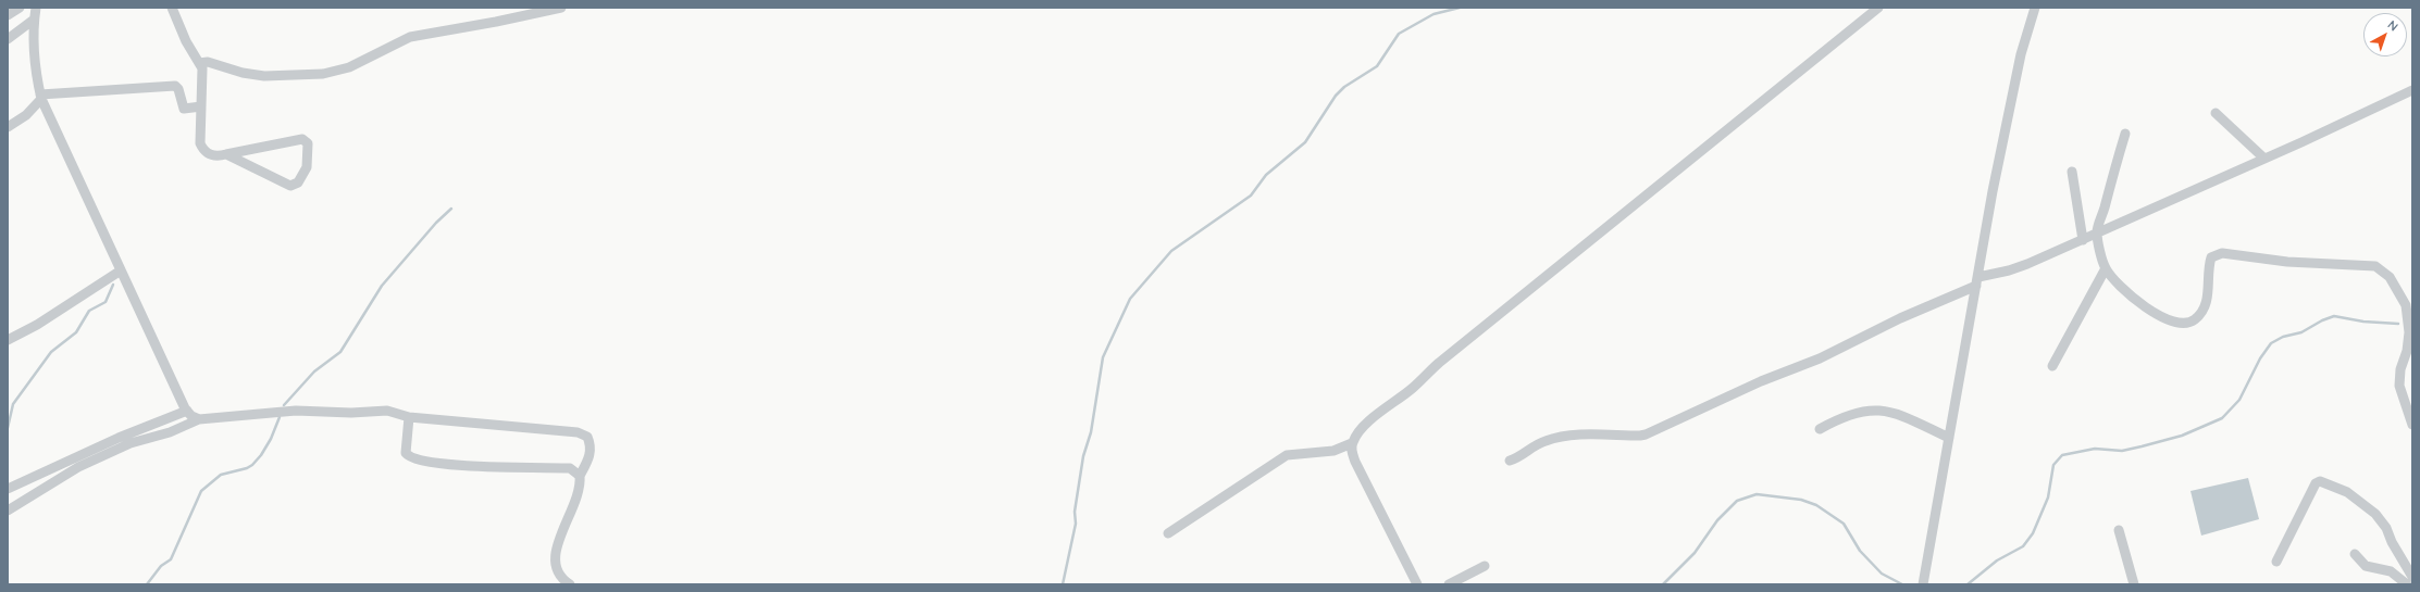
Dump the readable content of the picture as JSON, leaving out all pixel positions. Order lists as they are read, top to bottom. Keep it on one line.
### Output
{"north":"top right"}
